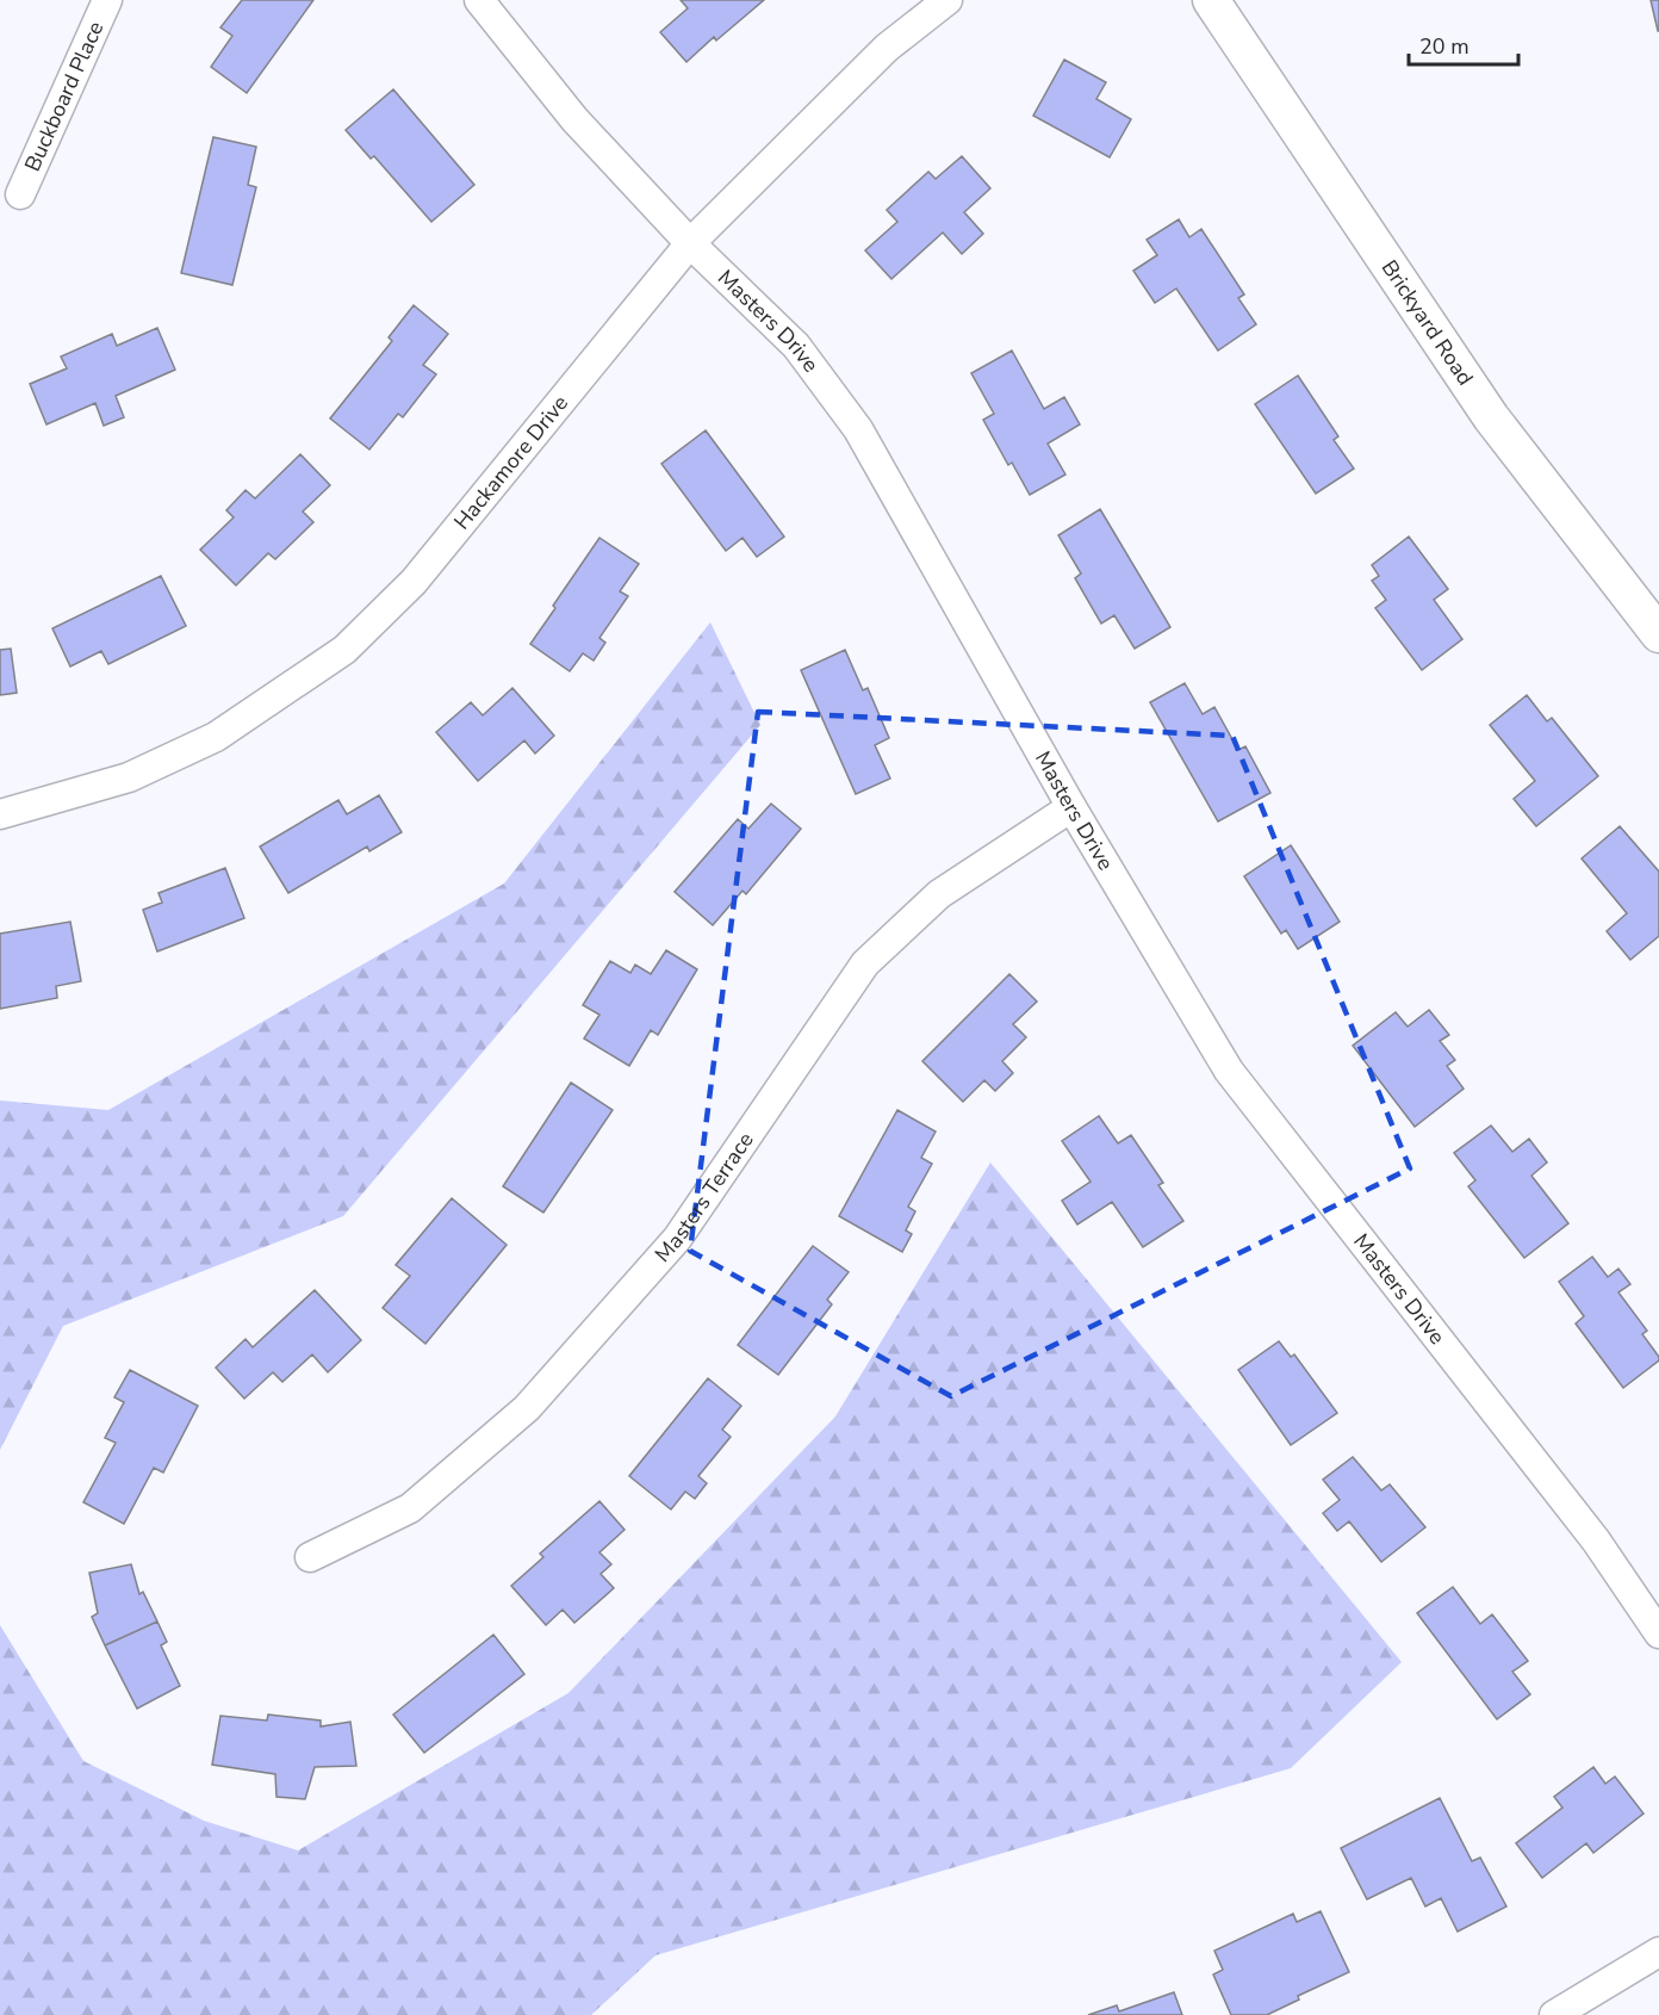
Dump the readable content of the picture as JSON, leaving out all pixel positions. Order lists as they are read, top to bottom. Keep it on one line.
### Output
{"streets":{"street":["Buckboard Place","Masters Drive","Brickyard Road","Hackamore Drive","Masters Terrace"]},"crossings":[["Masters Drive","Hackamore Drive"],["Masters Drive","Masters Terrace"]],"scale_bar":"20 m"}
